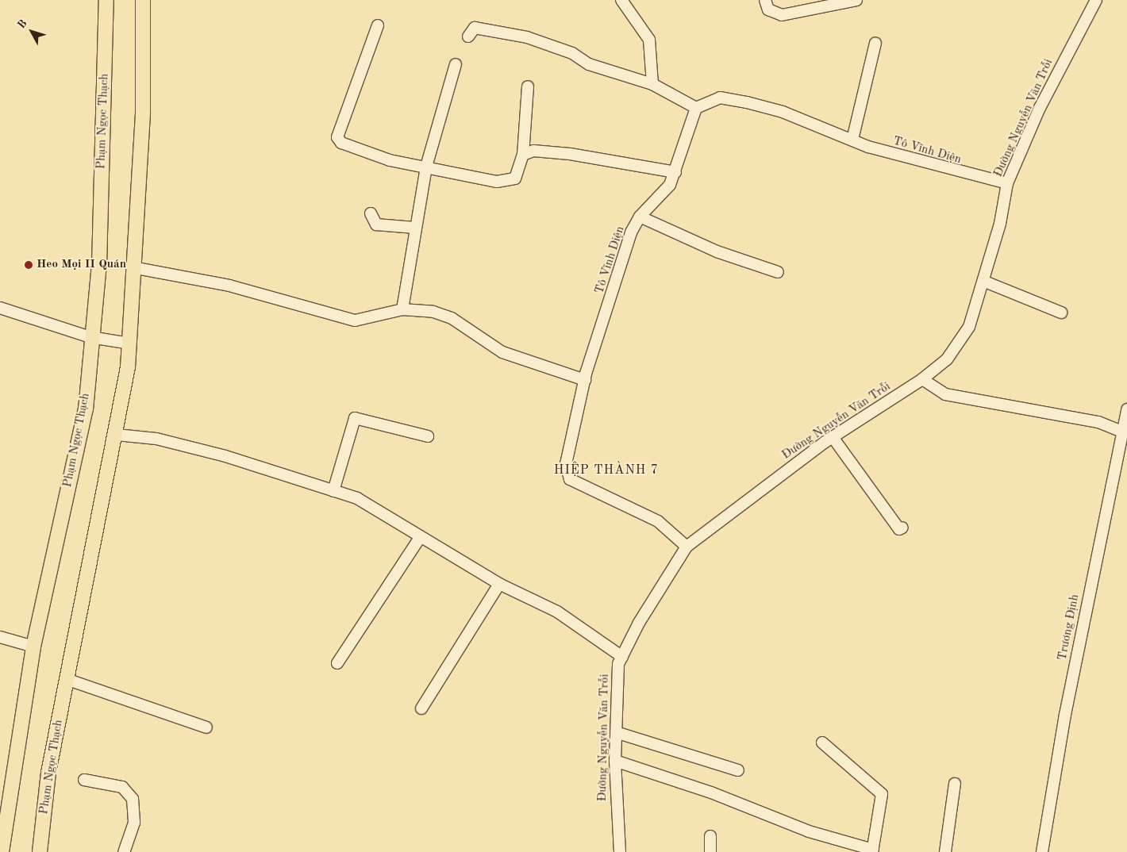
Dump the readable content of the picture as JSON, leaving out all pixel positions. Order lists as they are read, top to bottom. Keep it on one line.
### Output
{"streets":{"main road":["Phạm Ngọc Thạch"],"street":["Đường Nguyễn Văn Trỗi","Tô Vĩnh Diện","Trương Định"]},"crossings":[["Đường Nguyễn Văn Trỗi","Tô Vĩnh Diện"]],"districts":["HIỆP THÀNH 7"],"places":["Heo Mọi II Quán"],"north":"top left"}
